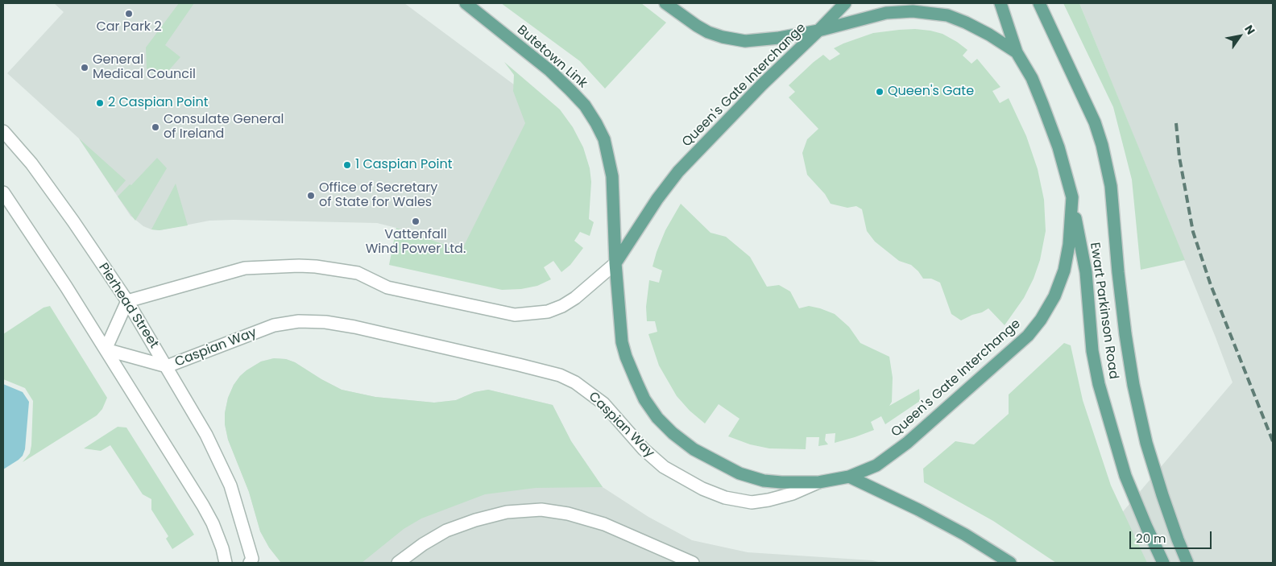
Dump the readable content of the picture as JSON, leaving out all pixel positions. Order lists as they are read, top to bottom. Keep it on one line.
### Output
{"streets":{"main road":["Butetown Link","Queen's Gate Interchange","Ewart Parkinson Road"],"street":["Pierhead Street","Caspian Way"]},"crossings":[["Butetown Link","Queen's Gate Interchange"],["Queen's Gate Interchange","Ewart Parkinson Road"],["Queen's Gate Interchange","Caspian Way"],["Pierhead Street","Caspian Way"]],"places":["Car Park 2","General Medical Council","Queen's Gate","2 Caspian Point","Consulate General of Ireland","1 Caspian Point","Office of Secretary of State for Wales","Vattenfall Wind Power Ltd."],"scale_bar":"20 m","north":"top right"}
